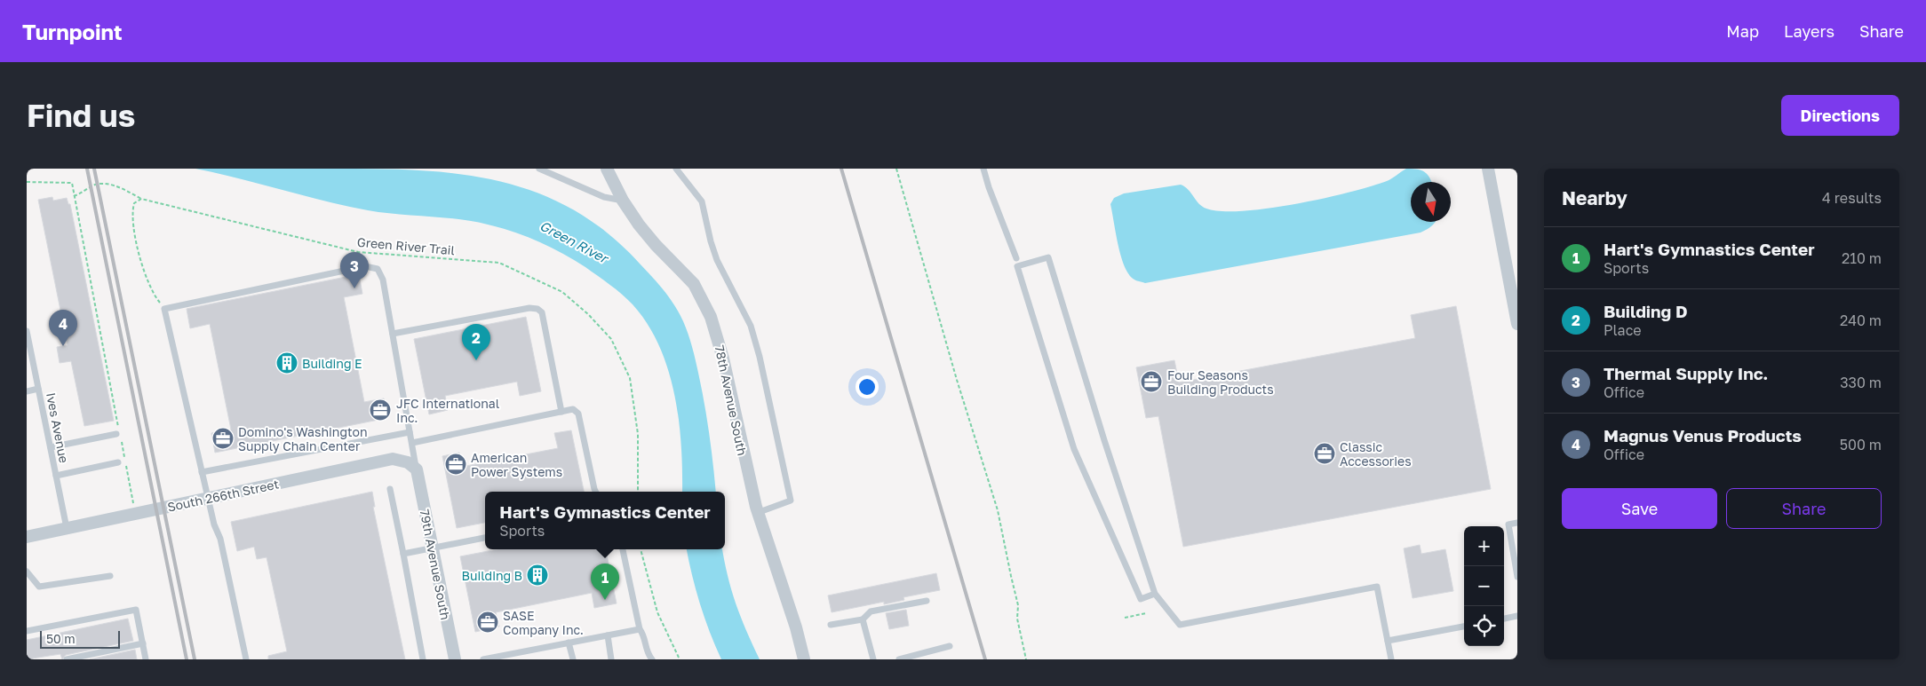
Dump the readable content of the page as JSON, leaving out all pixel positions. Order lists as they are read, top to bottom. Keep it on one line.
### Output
{"streets":{"street":["78th Avenue South","South 266th Street","79th Avenue South"],"lane":["Ives Avenue"],"path":["Green River Trail"]},"crossings":[["Ives Avenue","South 266th Street"],["South 266th Street","79th Avenue South"]],"water":["Green River"],"places":{"building":["Building E","Building B"],"office":["Four Seasons Building Products","JFC International Inc.","Domino's Washington Supply Chain Center","Classic Accessories","American Power Systems","SASE Company Inc."]},"scale_bar":"50 m","north":"bottom","page":{"header":"Turnpoint","nav":["Map","Layers","Share"],"buttons":["Directions",["Save","Share"]],"title":"Find us","heading":["Nearby","4 results"],"list":[{"mark":"1","name":"Hart's Gymnastics Center","note":"Sports","value":"210 m"},{"mark":"2","name":"Building D","note":"Place","value":"240 m"},{"mark":"3","name":"Thermal Supply Inc.","note":"Office","value":"330 m"},{"mark":"4","name":"Magnus Venus Products","note":"Office","value":"500 m"}],"pins":["3","4","2","1"],"popup":["Hart's Gymnastics Center","Sports"],"map_buttons":["+","−"],"scale":"50 m"}}
